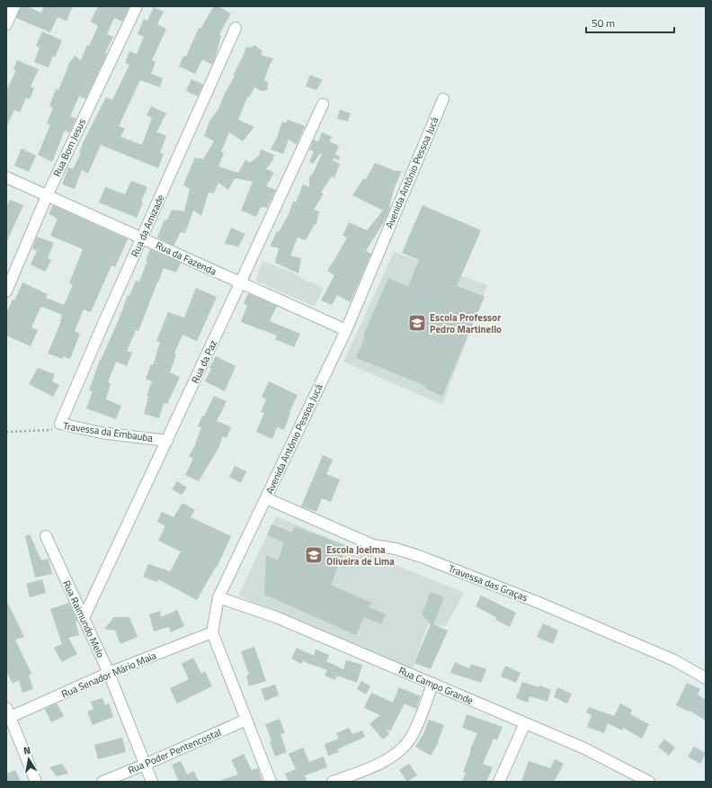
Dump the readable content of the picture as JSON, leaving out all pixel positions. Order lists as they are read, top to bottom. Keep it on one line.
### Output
{"streets":{"street":["Rua Bom Jesus","Avenida Antônio Pessoa Jucá","Rua da Amizade","Rua da Fazenda","Rua da Paz","Travessa da Embauba","Travessa das Graças","Rua Raimundo Melo","Rua Senador Mário Maia","Rua Campo Grande","Rua Poder Pentencostal"]},"crossings":[["Rua Bom Jesus","Rua da Fazenda"],["Avenida Antônio Pessoa Jucá","Rua da Fazenda"],["Avenida Antônio Pessoa Jucá","Travessa das Graças"],["Avenida Antônio Pessoa Jucá","Rua Senador Mário Maia"],["Avenida Antônio Pessoa Jucá","Rua Campo Grande"],["Rua da Amizade","Rua da Fazenda"],["Rua da Amizade","Travessa da Embauba"],["Rua da Fazenda","Rua da Paz"],["Rua da Paz","Travessa da Embauba"],["Rua da Paz","Rua Raimundo Melo"],["Rua Raimundo Melo","Rua Senador Mário Maia"],["Rua Raimundo Melo","Rua Poder Pentencostal"]],"places":{"school or university":["Escola Professor Pedro Martinello","Escola Joelma Oliveira de Lima"]},"scale_bar":"50 m","north":"top"}
